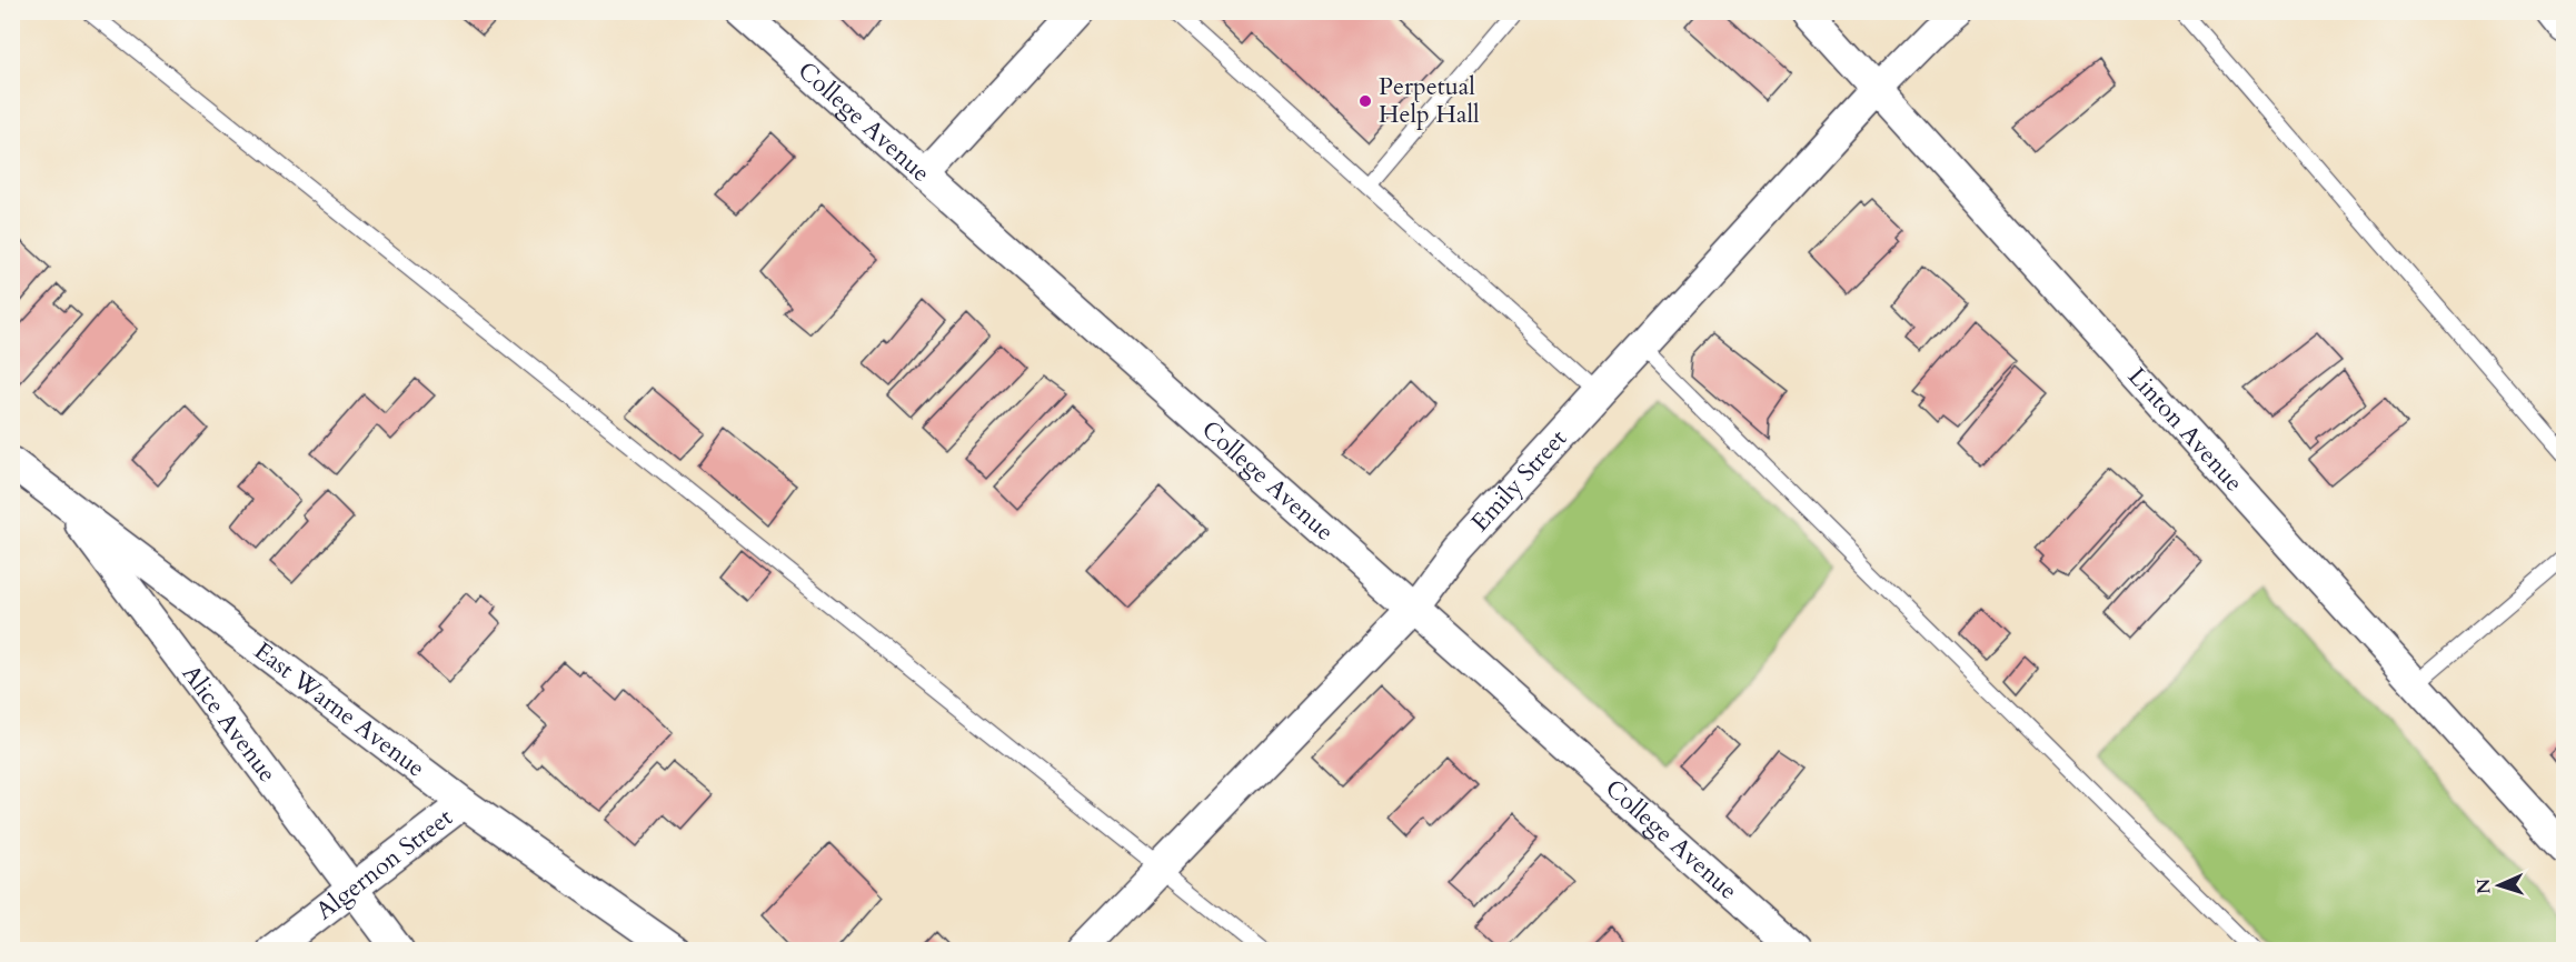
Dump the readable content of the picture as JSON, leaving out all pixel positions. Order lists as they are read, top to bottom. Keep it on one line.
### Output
{"streets":{"street":["College Avenue","Linton Avenue","Emily Street","East Warne Avenue","Alice Avenue","Algernon Street"]},"crossings":[["College Avenue","Emily Street"],["Linton Avenue","Emily Street"],["East Warne Avenue","Alice Avenue"],["East Warne Avenue","Algernon Street"],["Alice Avenue","Algernon Street"]],"places":["Perpetual Help Hall"],"north":"left"}
